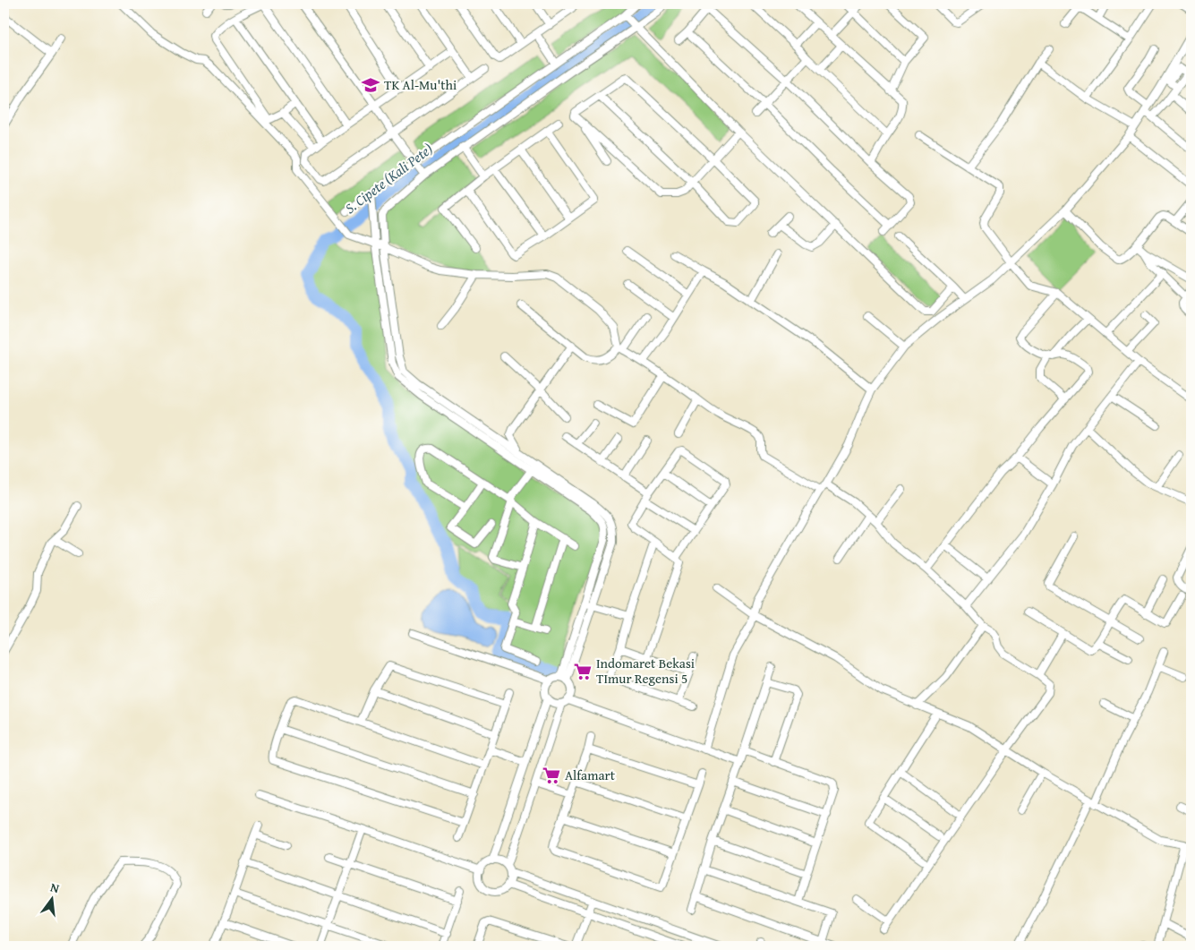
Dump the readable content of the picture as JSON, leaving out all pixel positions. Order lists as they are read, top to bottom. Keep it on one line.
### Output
{"water":["S. Cipete (Kali Pete)"],"places":{"school or university":["TK Al-Mu'thi"],"supermarket":["Indomaret Bekasi TImur Regensi 5","Alfamart"]},"north":"top"}
